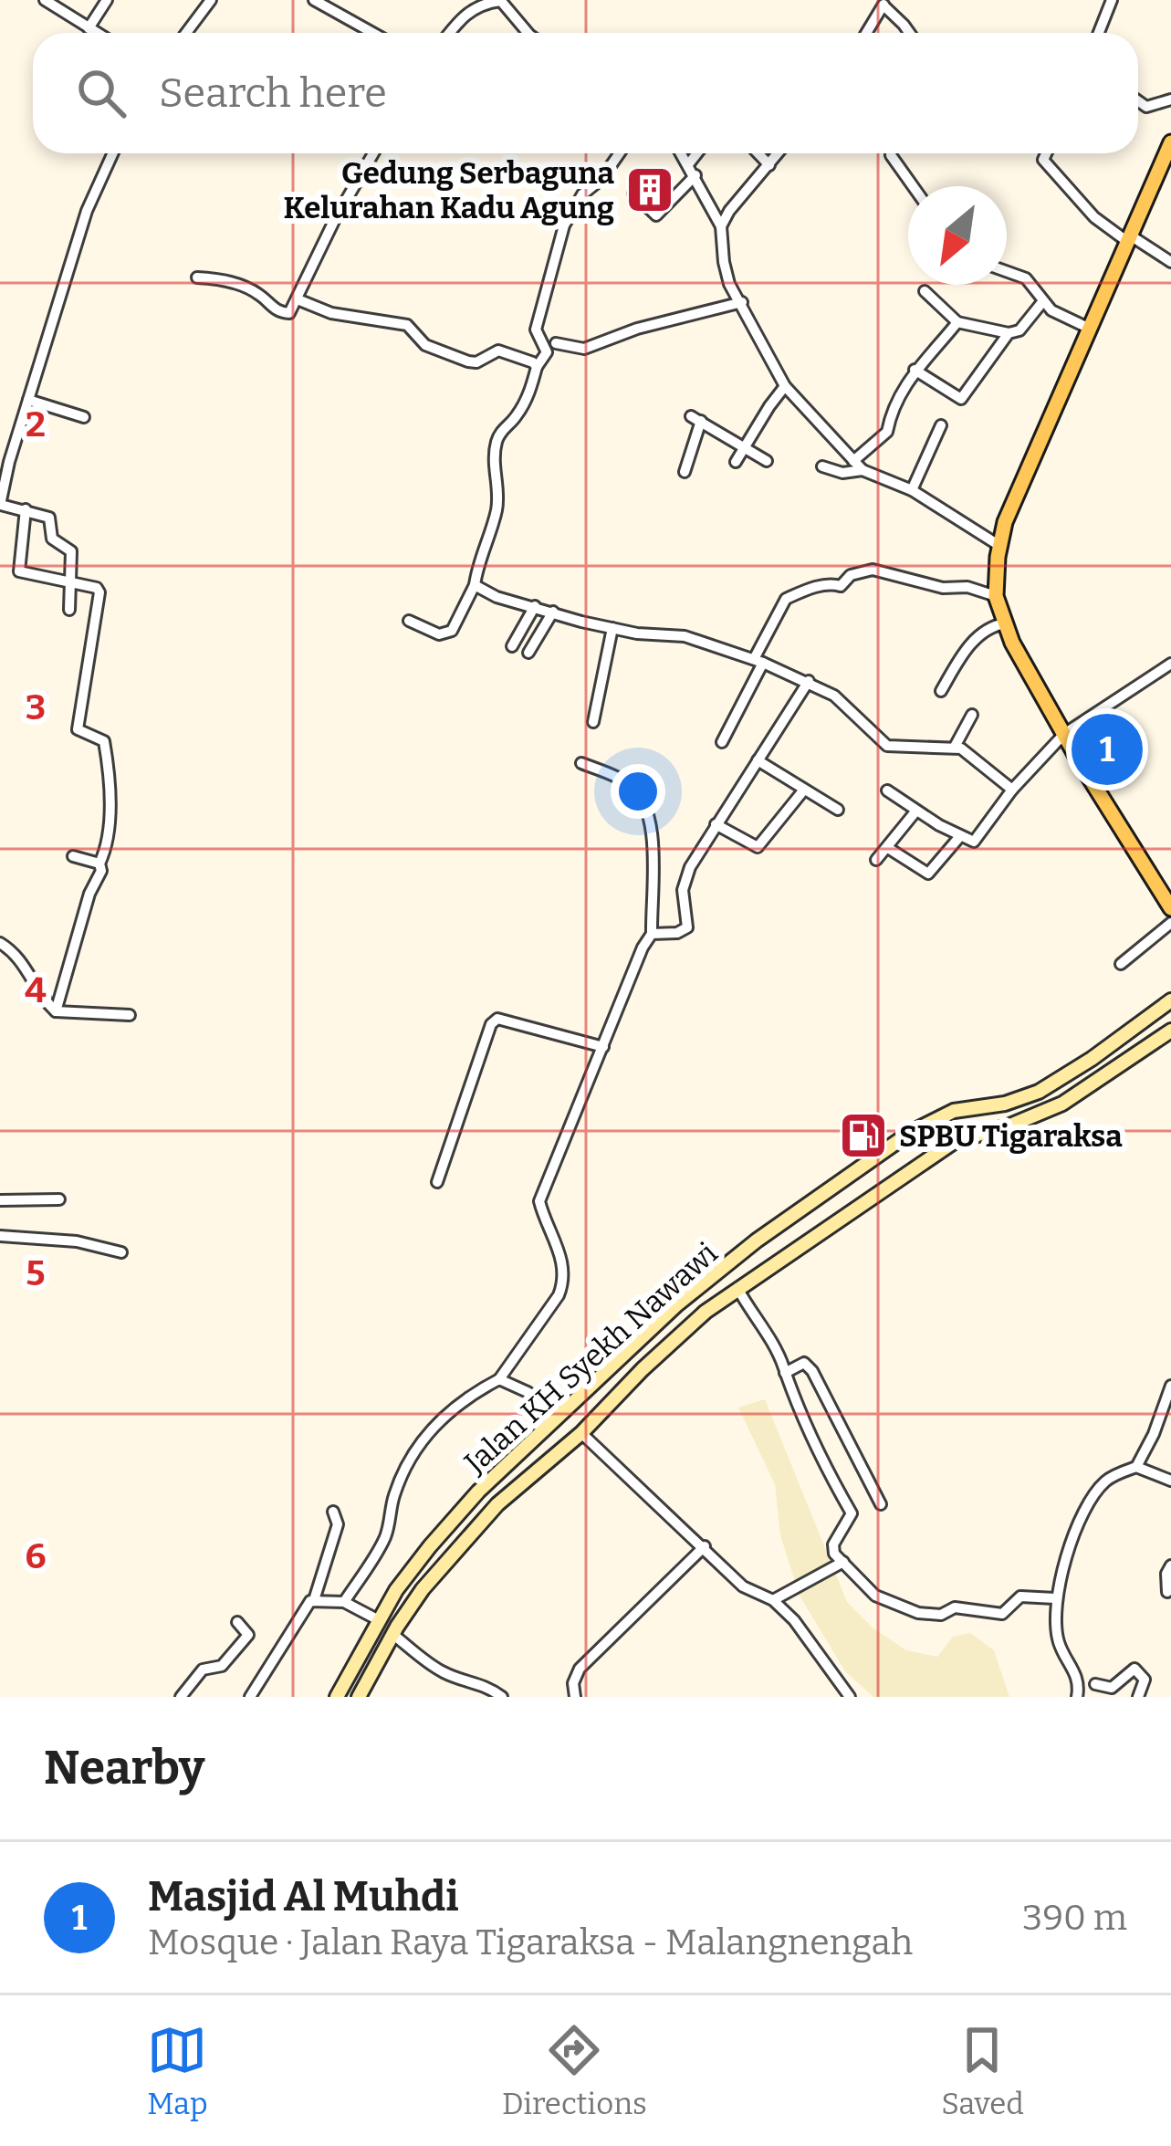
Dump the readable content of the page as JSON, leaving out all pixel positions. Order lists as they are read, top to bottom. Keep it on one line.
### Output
{"streets":{"main road":["Jalan KH Syekh Nawawi"]},"places":{"building":["Gedung Serbaguna Kelurahan Kadu Agung"],"fuel station":["SPBU Tigaraksa"]},"north":"bottom left","page":{"search":"Search here","pins":"1","heading":"Nearby","list":[{"mark":"1","name":"Masjid Al Muhdi","note":"Mosque · Jalan Raya Tigaraksa - Malangnengah","value":"390 m"}],"nav":["Map","Directions","Saved"]},"grid":{"rows":["2","3","4","5","6"]}}
